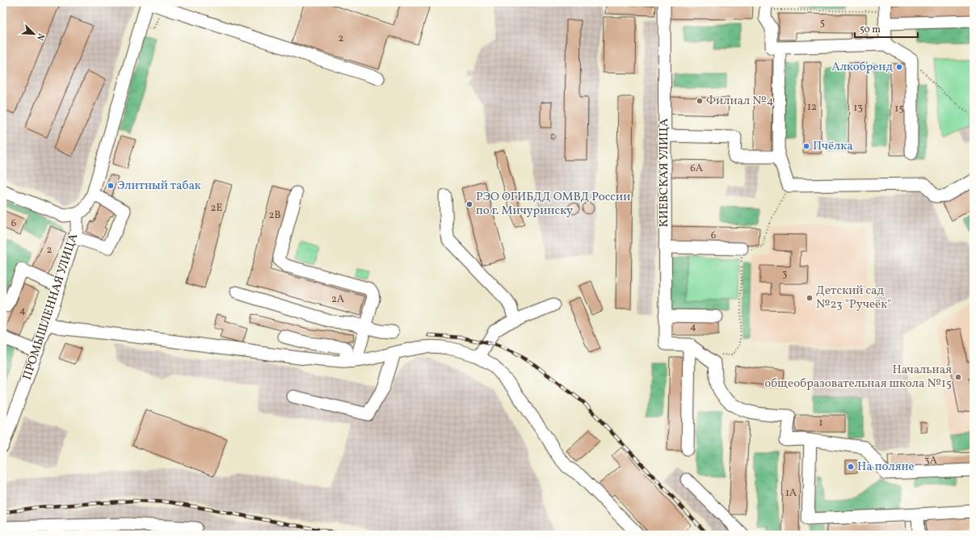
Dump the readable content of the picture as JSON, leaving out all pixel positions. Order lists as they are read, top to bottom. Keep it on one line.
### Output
{"streets":{"street":["КИЕВСКАЯ УЛИЦА","ПРОМЫШЛЕННАЯ УЛИЦА"]},"places":["Алкобренд","Филиал №4","Пчёлка","Элитный табак","РЭО ОГИБДД ОМВД России по г. Мичуринску","Детский сад №23 \"Ручеёк\"","Начальная общеобразовательная школа №15","На поляне"],"house_numbers":["5","2","12","13","15","6А","2Е","2В","6","6","2","3","2А","4","4","1","3А","1А"],"scale_bar":"50 m","north":"bottom right"}
